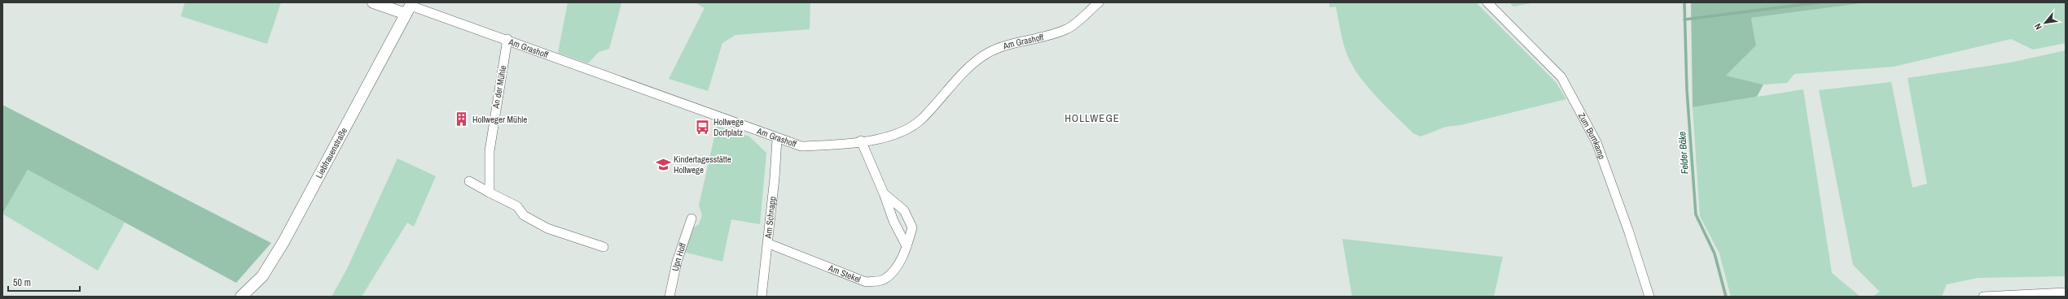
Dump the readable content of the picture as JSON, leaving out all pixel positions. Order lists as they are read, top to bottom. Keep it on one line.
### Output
{"streets":{"street":["Am Grashoff","An der Mühle","Zum Burnkamp","Liebfrauenstraße","Am Schnapp","Upn Hoff","Am Stekel"]},"crossings":[["Am Grashoff","An der Mühle"],["Am Grashoff","Liebfrauenstraße"],["Am Grashoff","Am Schnapp"],["Am Grashoff","Am Stekel"],["Am Schnapp","Am Stekel"]],"districts":["HOLLWEGE"],"water":["Felder Bäke"],"places":{"building":["Hollweger Mühle"],"bus stop":["Hollwege Dorfplatz"],"school or university":["Kindertagesstätte Hollwege"]},"scale_bar":"50 m","north":"bottom left"}
